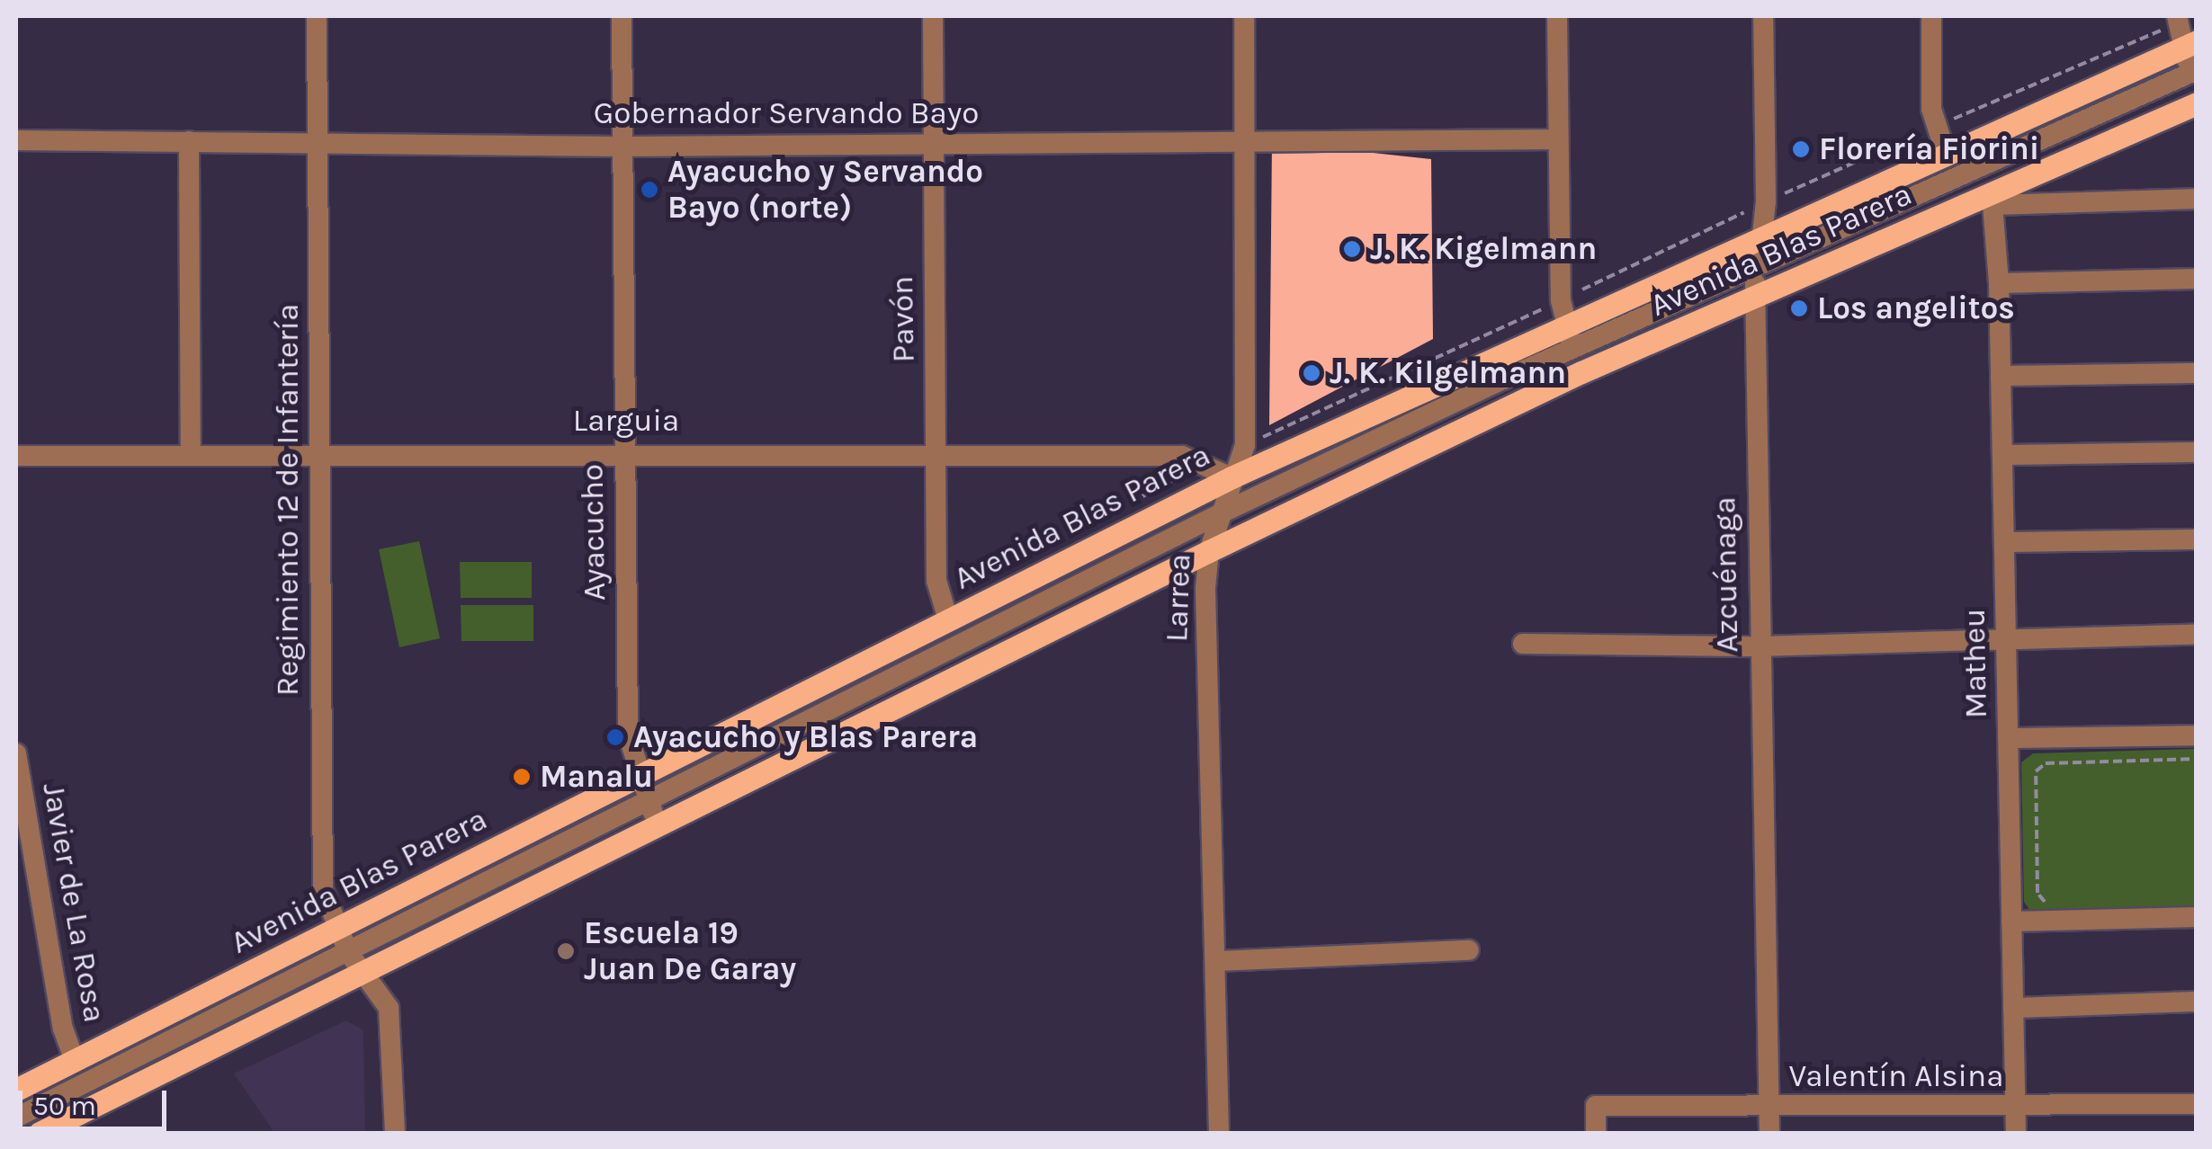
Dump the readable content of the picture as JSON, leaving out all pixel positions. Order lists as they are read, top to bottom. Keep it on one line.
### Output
{"streets":{"main road":["Avenida Blas Parera"],"street":["Gobernador Servando Bayo","Pavón","Larguia","Regimiento 12 de Infantería","Ayacucho","Azcuénaga","Larrea","Matheu","Javier de La Rosa","Valentín Alsina"]},"crossings":[["Gobernador Servando Bayo","Pavón"],["Gobernador Servando Bayo","Regimiento 12 de Infantería"],["Gobernador Servando Bayo","Ayacucho"],["Gobernador Servando Bayo","Larrea"],["Avenida Blas Parera","Pavón"],["Avenida Blas Parera","Larguia"],["Avenida Blas Parera","Regimiento 12 de Infantería"],["Avenida Blas Parera","Ayacucho"],["Avenida Blas Parera","Azcuénaga"],["Avenida Blas Parera","Larrea"],["Avenida Blas Parera","Matheu"],["Avenida Blas Parera","Javier de La Rosa"],["Pavón","Larguia"],["Larguia","Regimiento 12 de Infantería"],["Larguia","Ayacucho"],["Larguia","Larrea"],["Azcuénaga","Valentín Alsina"],["Matheu","Valentín Alsina"]],"places":["Florería Fiorini","Ayacucho y Servando Bayo (norte)","J. K. Kigelmann","Los angelitos","J. K. Kilgelmann","Ayacucho y Blas Parera","Manalu","Escuela 19 Juan De Garay"],"scale_bar":"50 m"}
